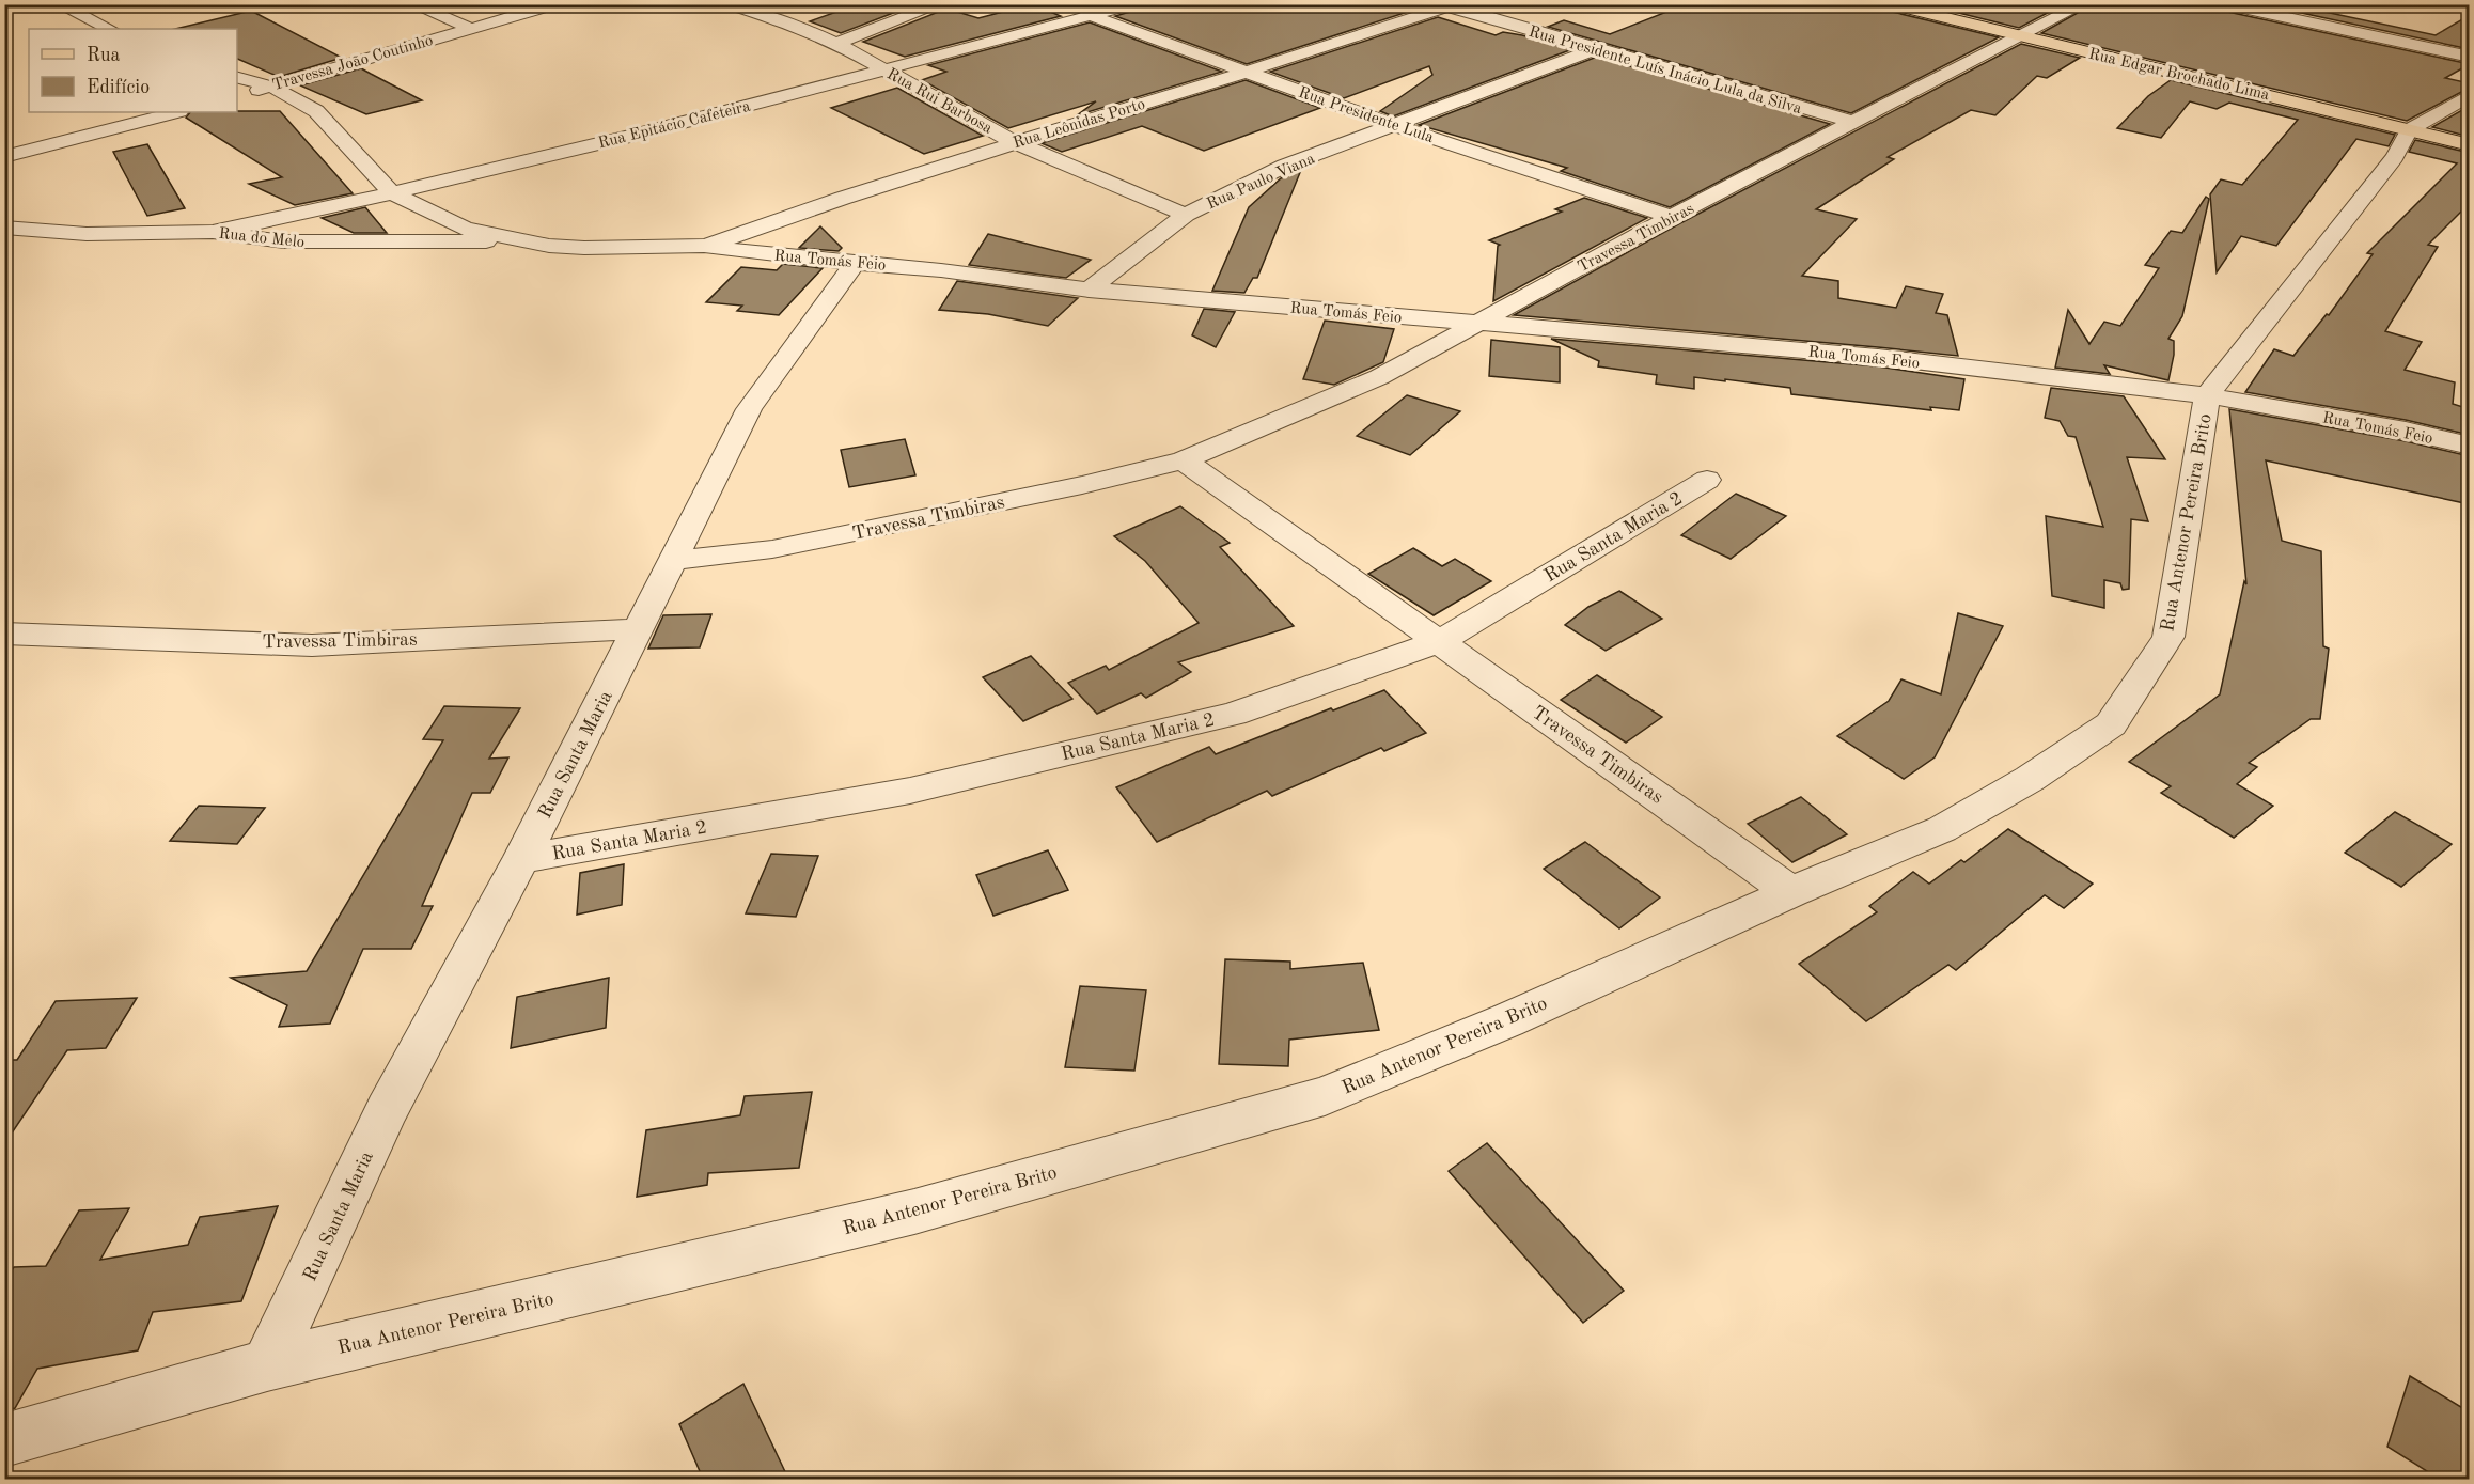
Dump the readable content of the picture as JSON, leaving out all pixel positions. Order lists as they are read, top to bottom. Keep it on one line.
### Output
{"streets":{"main road":["Rua Edgar Brochado Lima"],"street":["Travessa João Coutinho","Rua Presidente Luís Inácio Lula da Silva","Rua Rui Barbosa","Rua Presidente Lula","Rua Leônidas Porto","Rua Epitácio Cafeteira","Rua Paulo Viana","Rua do Melo","Travessa Timbiras","Rua Tomás Feio","Rua Antenor Pereira Brito","Rua Santa Maria 2","Rua Santa Maria"]},"crossings":[["Travessa João Coutinho","Rua Tomás Feio"],["Rua Presidente Luís Inácio Lula da Silva","Rua Leônidas Porto"],["Rua Presidente Luís Inácio Lula da Silva","Rua Paulo Viana"],["Rua Presidente Luís Inácio Lula da Silva","Travessa Timbiras"],["Rua Edgar Brochado Lima","Travessa Timbiras"],["Rua Edgar Brochado Lima","Rua Antenor Pereira Brito"],["Rua Rui Barbosa","Rua Leônidas Porto"],["Rua Rui Barbosa","Rua Epitácio Cafeteira"],["Rua Rui Barbosa","Rua Paulo Viana"],["Rua Presidente Lula","Rua Leônidas Porto"],["Rua Presidente Lula","Rua Epitácio Cafeteira"],["Rua Presidente Lula","Rua Paulo Viana"],["Rua Presidente Lula","Travessa Timbiras"],["Rua Leônidas Porto","Rua Tomás Feio"],["Rua Epitácio Cafeteira","Rua do Melo"],["Rua Epitácio Cafeteira","Rua Tomás Feio"],["Rua Paulo Viana","Rua Tomás Feio"],["Rua do Melo","Rua Tomás Feio"],["Travessa Timbiras","Rua Tomás Feio"],["Travessa Timbiras","Rua Antenor Pereira Brito"],["Travessa Timbiras","Rua Santa Maria 2"],["Travessa Timbiras","Rua Santa Maria"],["Rua Tomás Feio","Rua Antenor Pereira Brito"],["Rua Tomás Feio","Rua Santa Maria"],["Rua Antenor Pereira Brito","Rua Santa Maria"],["Rua Santa Maria 2","Rua Santa Maria"]],"legend":["Rua","Edifício"]}
